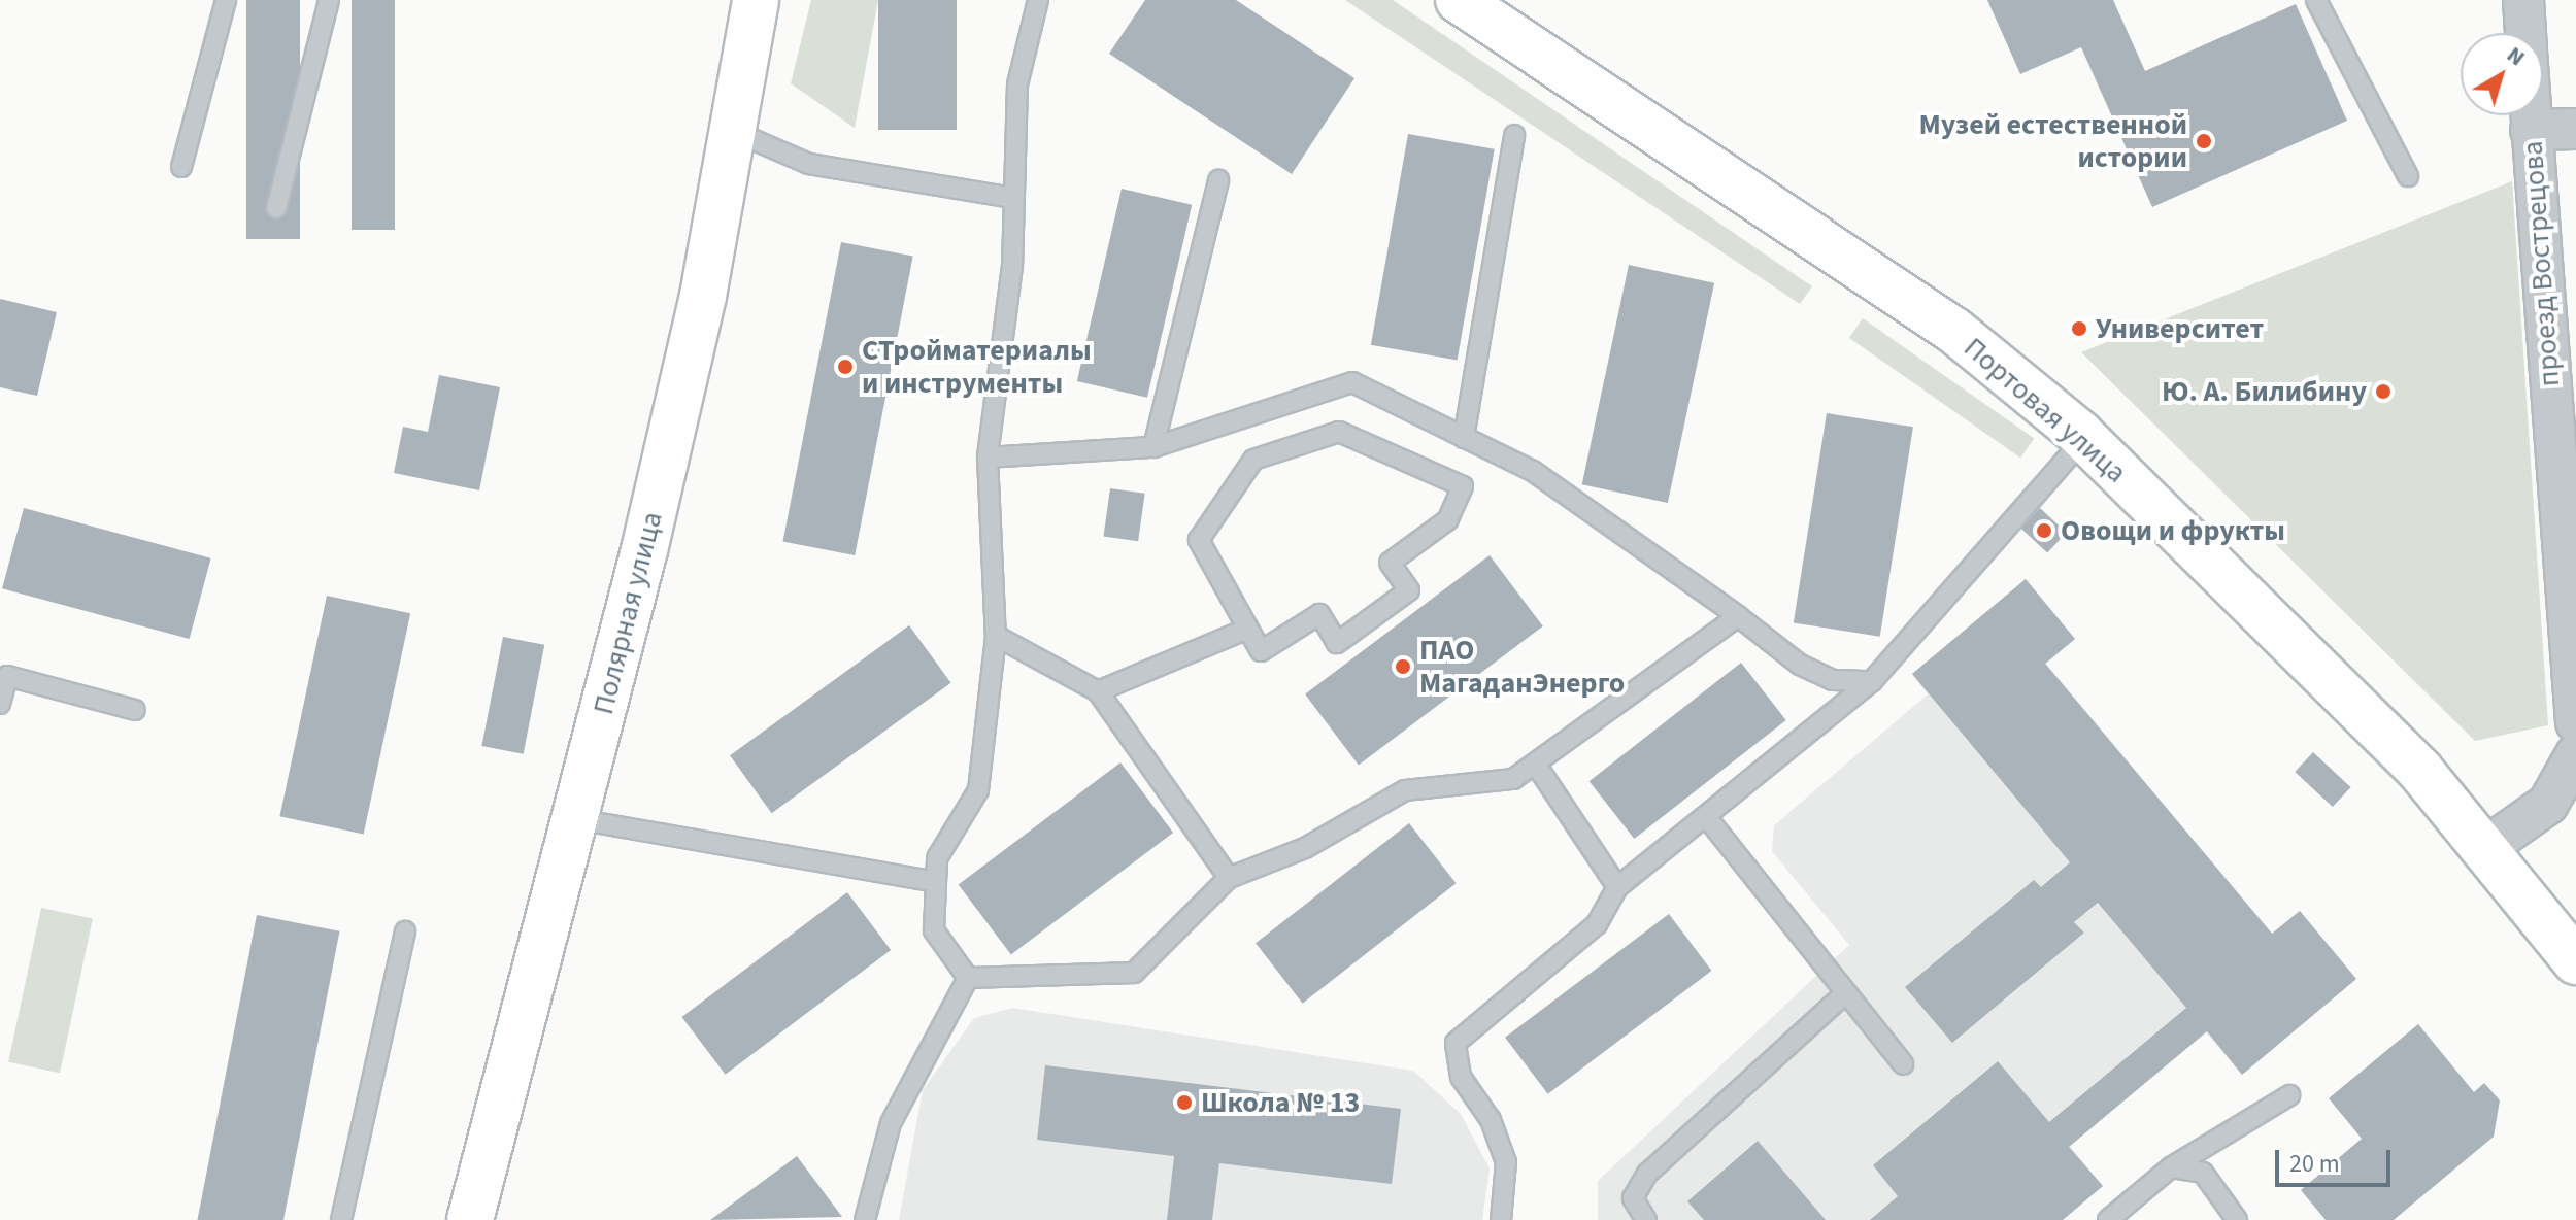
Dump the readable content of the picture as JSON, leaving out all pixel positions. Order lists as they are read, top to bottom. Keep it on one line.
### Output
{"streets":{"main road":["Портовая улица","Полярная улица"],"street":["проезд Вострецова"]},"places":["Музей естественной истории","Университет","СТройматериалы и инструменты","Ю. А. Билибину","Овощи и фрукты","ПАО МагаданЭнерго","Школа № 13"],"scale_bar":"20 m","north":"top right"}
